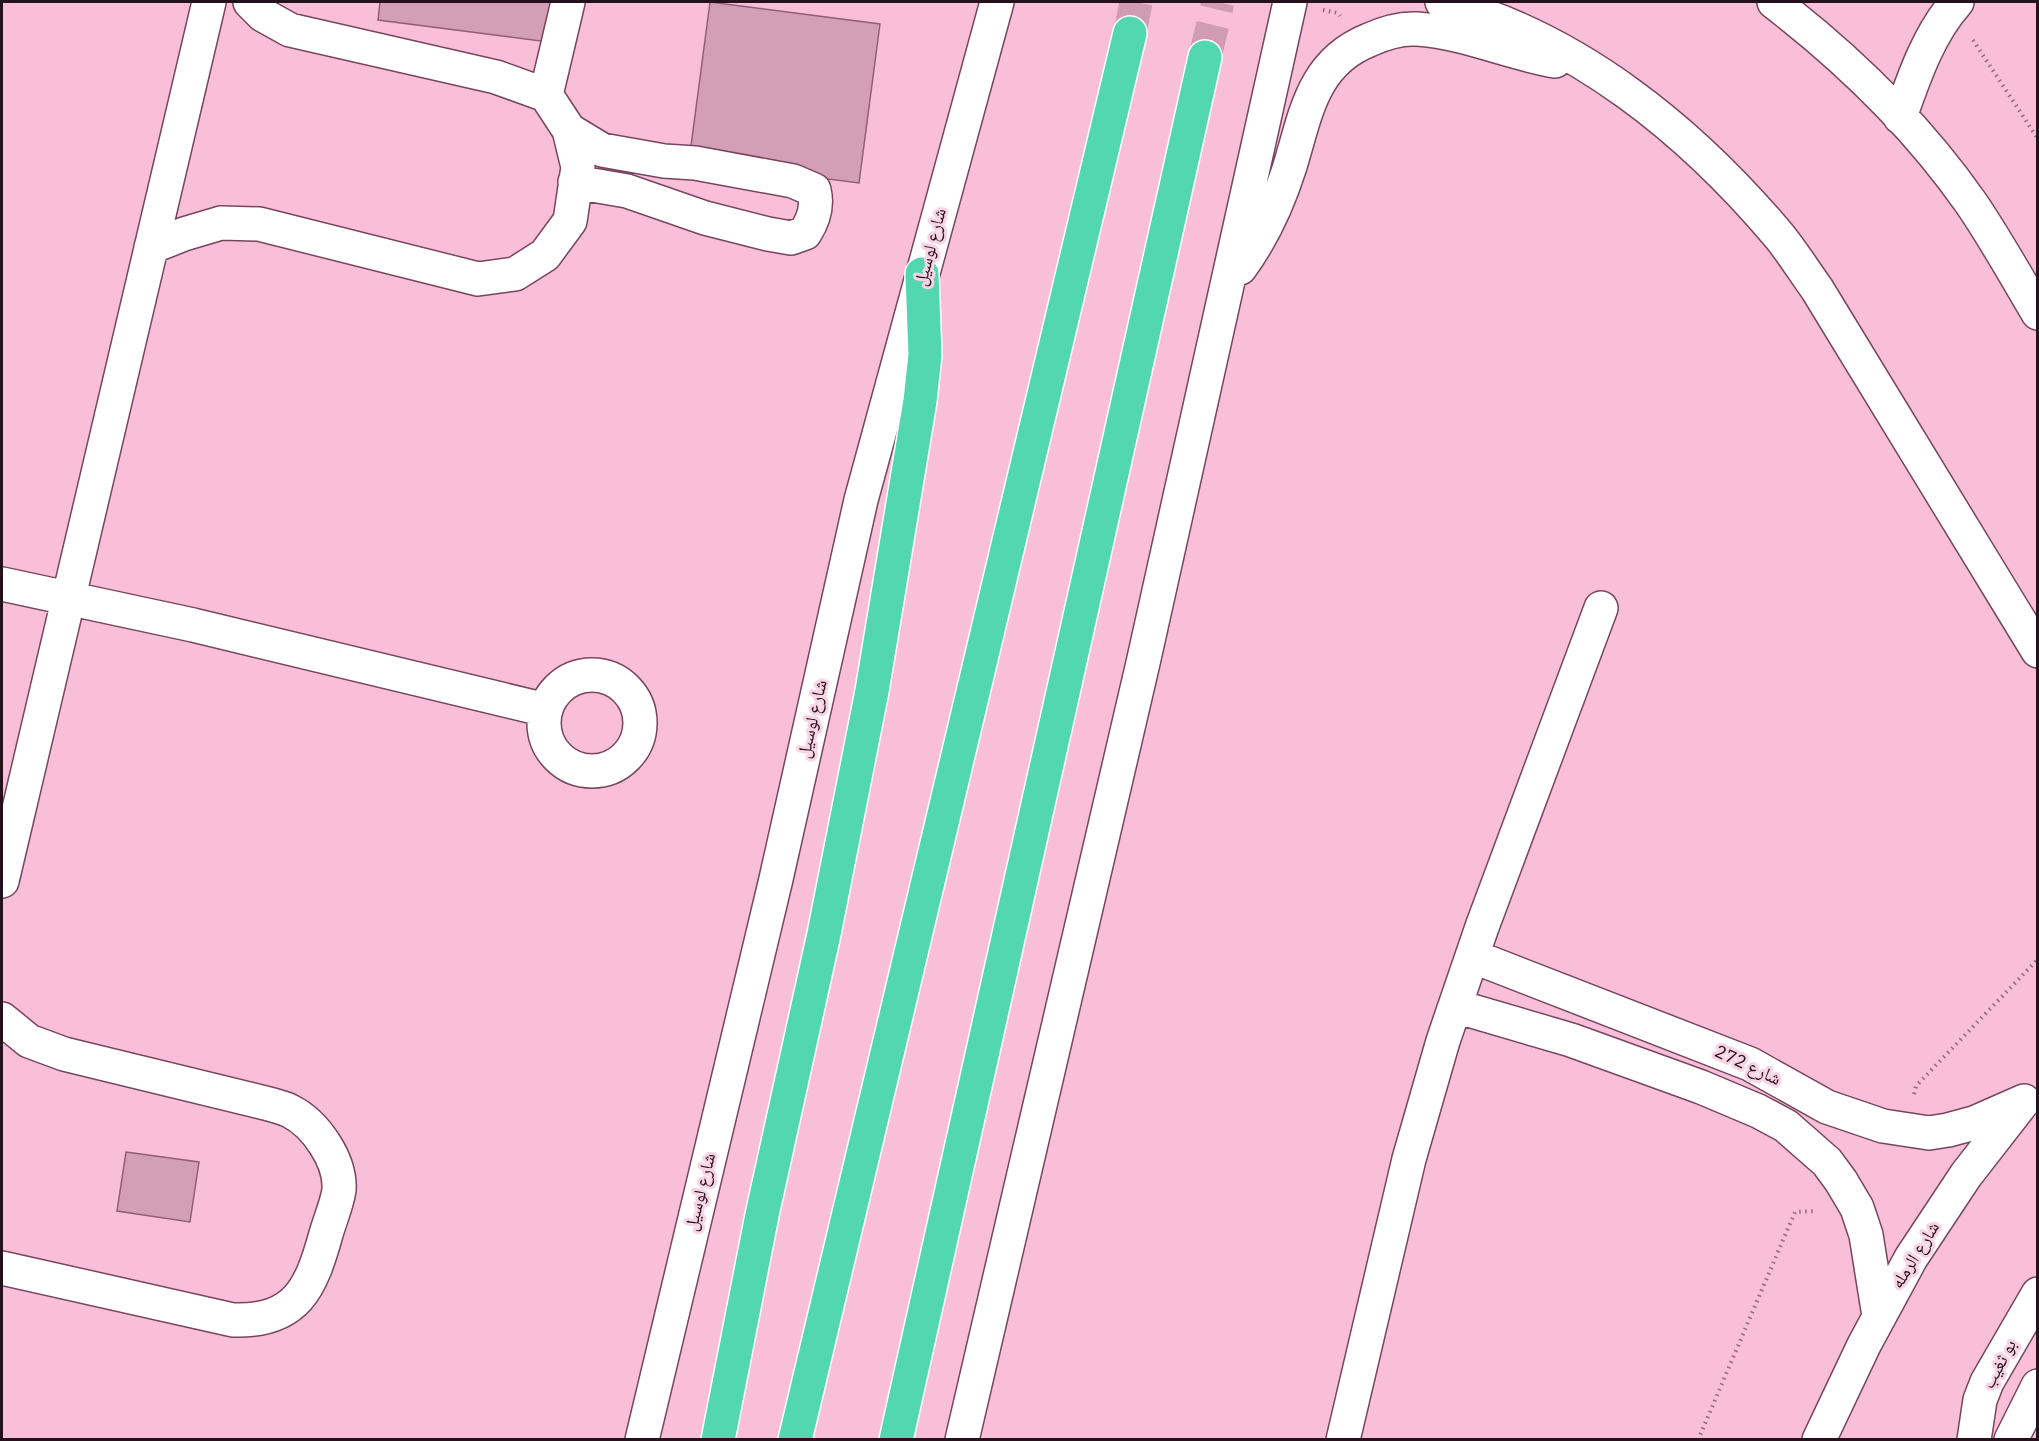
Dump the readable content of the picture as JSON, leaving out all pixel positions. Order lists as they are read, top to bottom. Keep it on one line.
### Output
{"streets":{"street":["شارع لوسيل","شارع 272","شارع الرمله","بو ثغيب"]},"crossings":[["شارع 272","شارع الرمله"]]}
